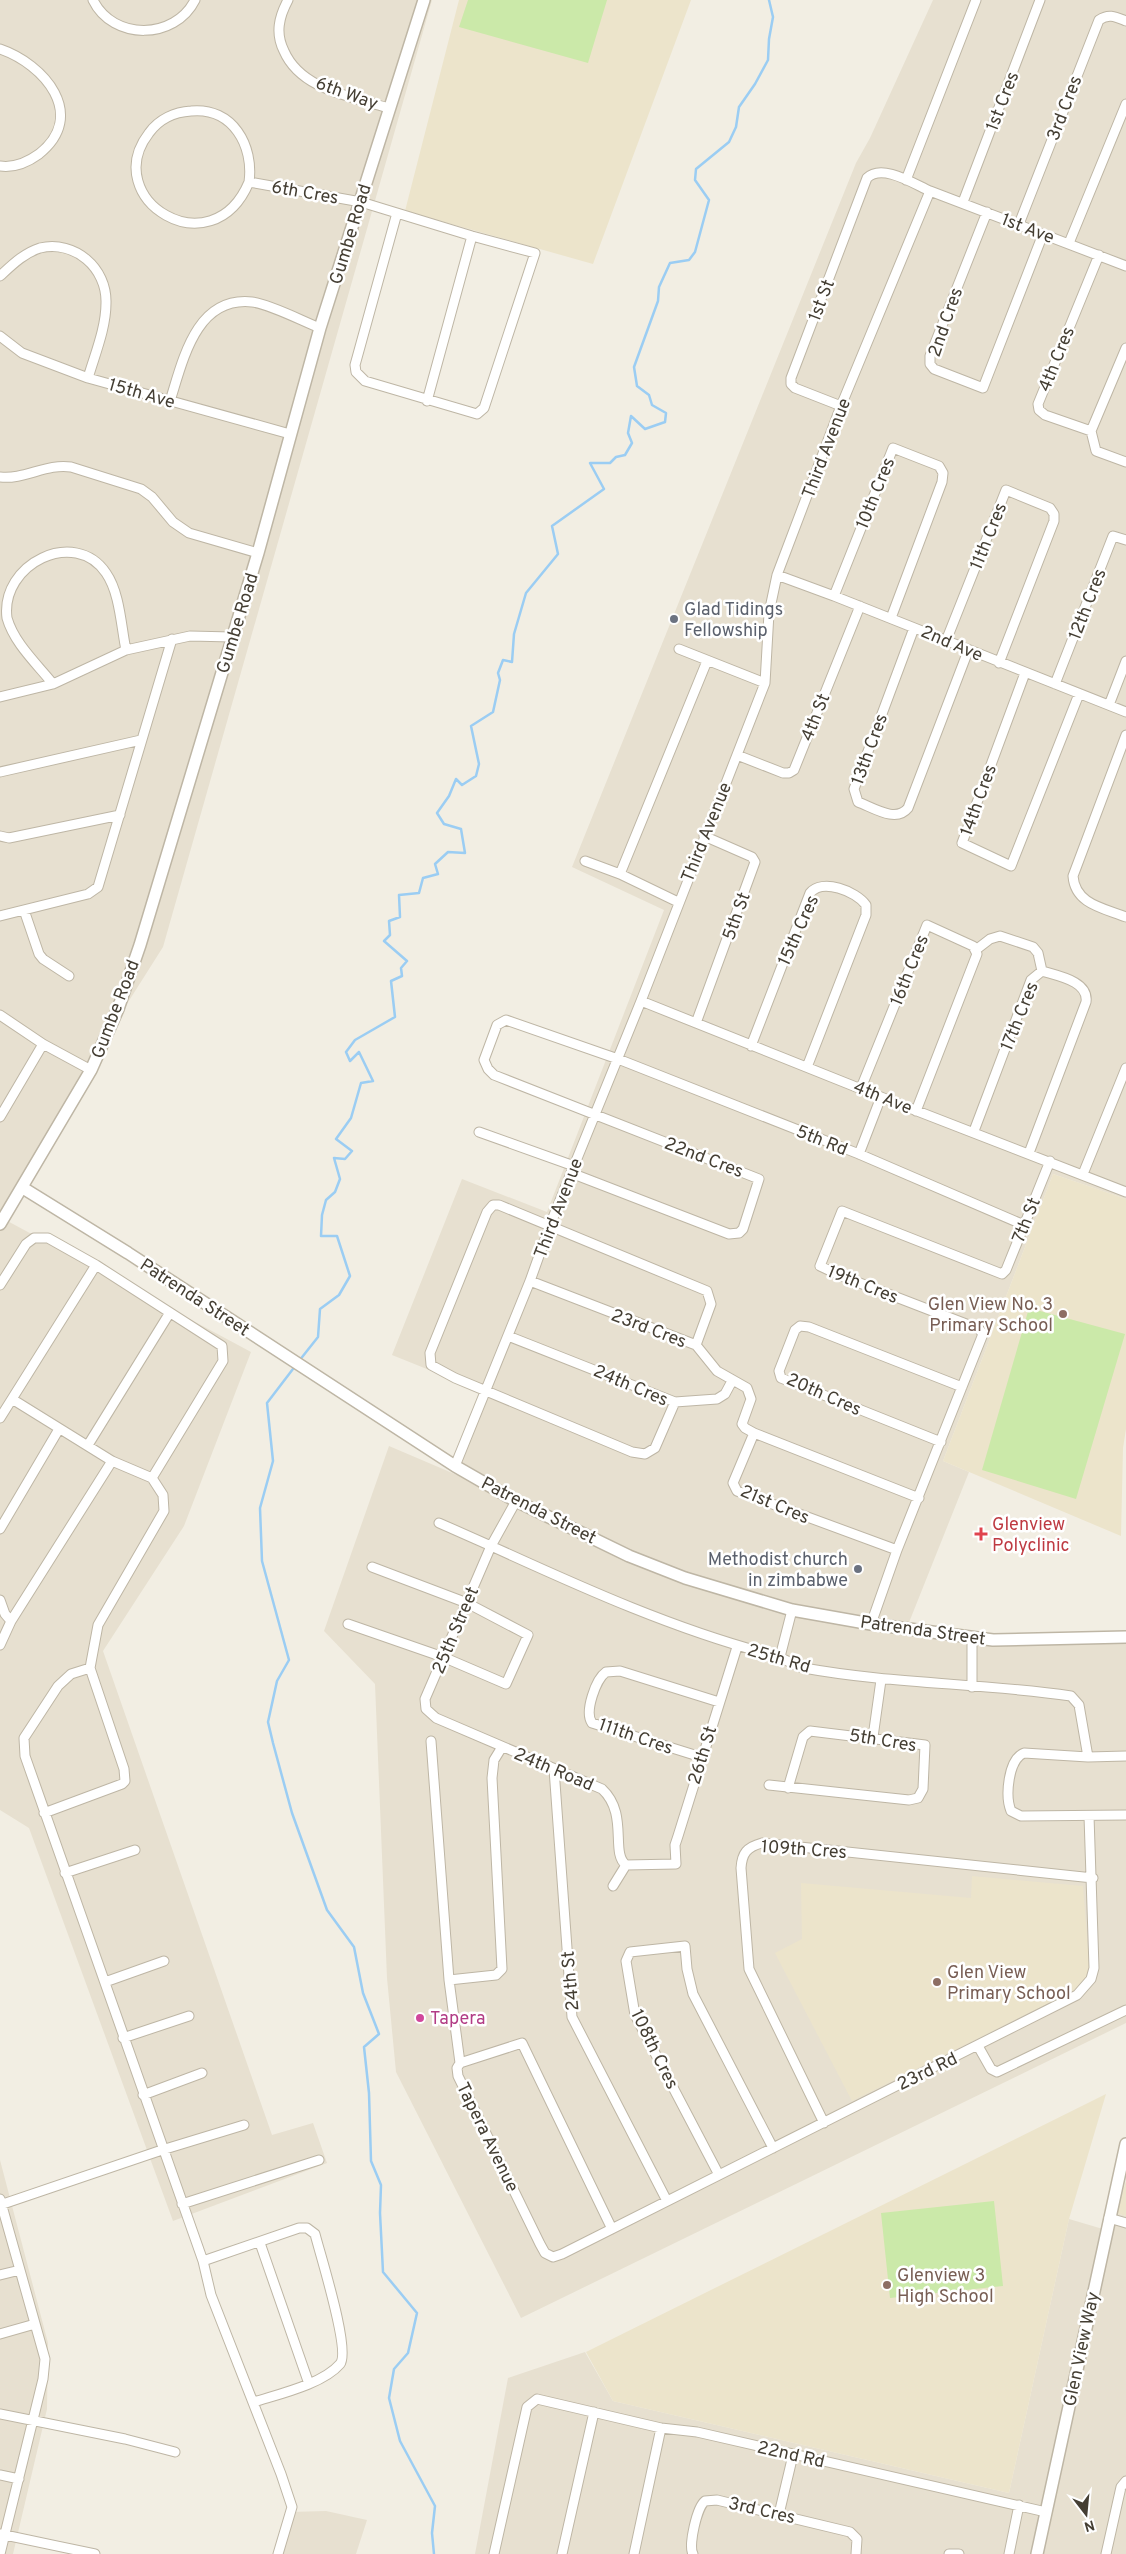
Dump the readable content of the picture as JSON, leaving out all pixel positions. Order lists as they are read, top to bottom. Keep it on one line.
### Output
{"streets":{"street":["6th Way","1st Cres","3rd Cres","6th Cres","1st Ave","Gumbe Road","1st St","2nd Cres","4th Cres","15th Ave","Third Avenue","10th Cres","11th Cres","12th Cres","2nd Ave","4th St","13th Cres","14th Cres","5th St","15th Cres","16th Cres","17th Cres","4th Ave","5th Rd","22nd Cres","7th St","19th Cres","Patrenda Street","23rd Cres","24th Cres","20th Cres","21st Cres","25th Street","25th Rd","111th Cres","5th Cres","26th St","24th Road","109th Cres","24th St","108th Cres","23rd Rd","Tapera Avenue","Glen View Way","22nd Rd"]},"crossings":[["6th Way","Gumbe Road"],["1st Cres","1st Ave"],["3rd Cres","1st Ave"],["6th Cres","Gumbe Road"],["1st Ave","1st St"],["1st Ave","2nd Cres"],["1st Ave","4th Cres"],["1st Ave","Third Avenue"],["Gumbe Road","15th Ave"],["Gumbe Road","Patrenda Street"],["1st St","Third Avenue"],["Third Avenue","2nd Ave"],["Third Avenue","4th St"],["Third Avenue","5th St"],["Third Avenue","4th Ave"],["Third Avenue","5th Rd"],["Third Avenue","22nd Cres"],["Third Avenue","Patrenda Street"],["Third Avenue","23rd Cres"],["Third Avenue","24th Cres"],["10th Cres","2nd Ave"],["11th Cres","2nd Ave"],["12th Cres","2nd Ave"],["2nd Ave","4th St"],["2nd Ave","13th Cres"],["2nd Ave","14th Cres"],["5th St","4th Ave"],["15th Cres","4th Ave"],["16th Cres","4th Ave"],["17th Cres","4th Ave"],["4th Ave","7th St"],["5th Rd","22nd Cres"],["5th Rd","7th St"],["7th St","19th Cres"],["19th Cres","20th Cres"],["23rd Cres","24th Cres"],["25th Street","25th Rd"],["25th Street","24th Road"],["25th Rd","26th St"],["111th Cres","26th St"],["26th St","24th Road"],["24th Road","24th St"],["109th Cres","23rd Rd"],["24th St","23rd Rd"],["108th Cres","23rd Rd"],["23rd Rd","Tapera Avenue"],["Glen View Way","22nd Rd"]],"places":{"other":["Glad Tidings Fellowship","Glen View No. 3 Primary School","Methodist church in zimbabwe","Glen View Primary School","Tapera","Glenview 3 High School"],"health":["Glenview Polyclinic"]},"north":"bottom"}
